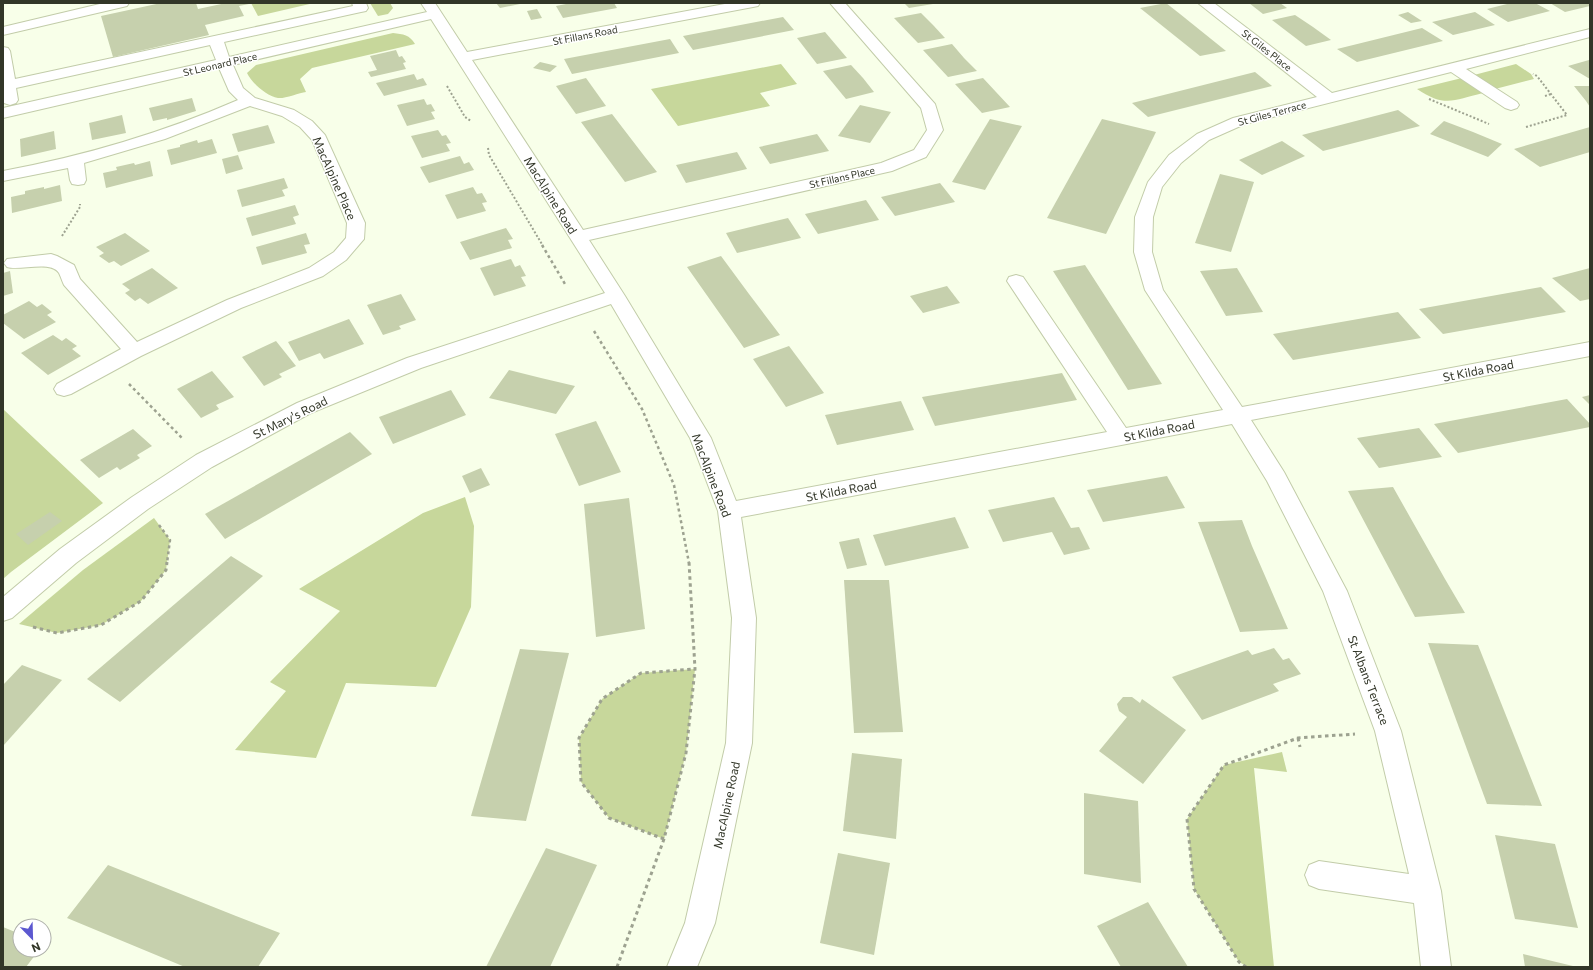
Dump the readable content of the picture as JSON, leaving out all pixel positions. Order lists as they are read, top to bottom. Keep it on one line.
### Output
{"streets":{"street":["St Fillans Road","St Giles Place","St Leonard Place","St Giles Terrace","St Fillans Place","MacAlpine Place","MacAlpine Road","St Kilda Road","St Mary's Road","St Albans Terrace"]},"crossings":[["St Fillans Road","MacAlpine Road"],["St Giles Place","St Giles Terrace"],["St Leonard Place","MacAlpine Place"],["St Leonard Place","MacAlpine Road"],["St Giles Terrace","St Kilda Road"],["St Giles Terrace","St Albans Terrace"],["St Fillans Place","MacAlpine Road"],["MacAlpine Road","St Kilda Road"],["MacAlpine Road","St Mary's Road"],["St Kilda Road","St Albans Terrace"]],"north":"bottom right"}
